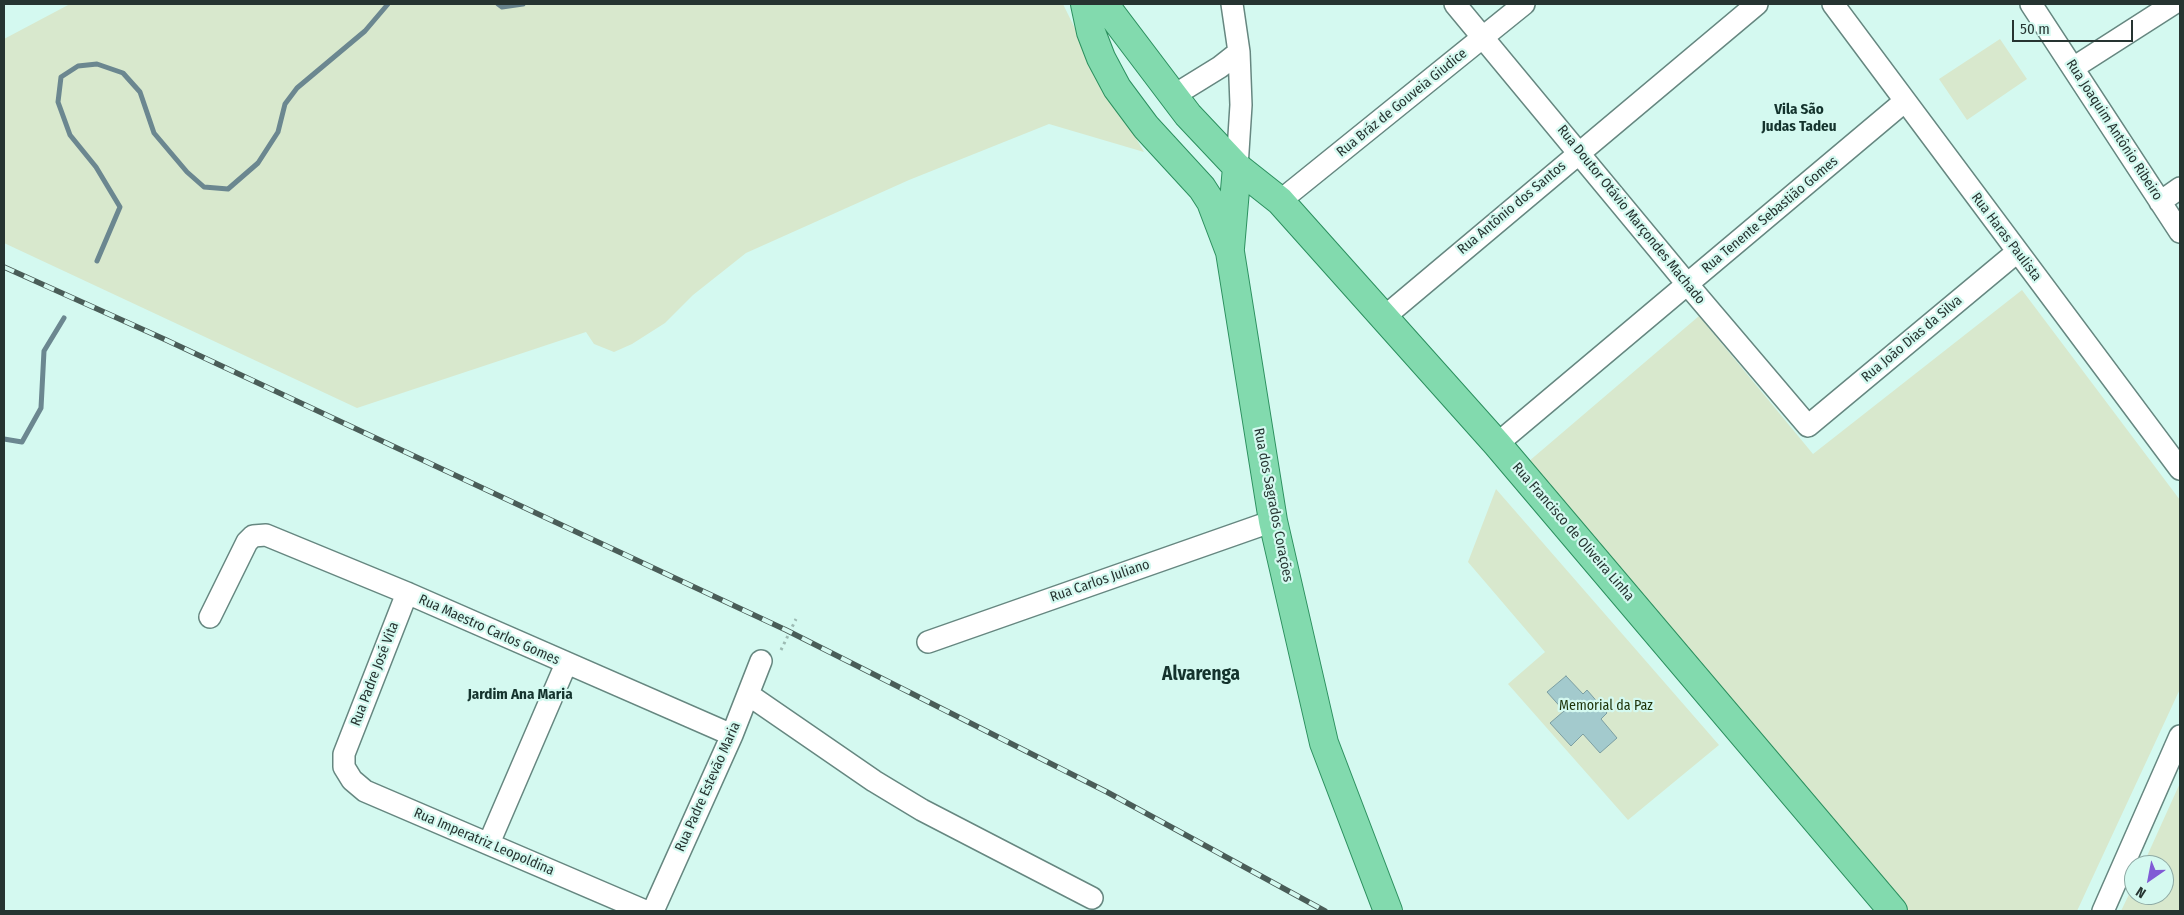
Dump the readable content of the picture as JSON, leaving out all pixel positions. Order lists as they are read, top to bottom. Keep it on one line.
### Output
{"streets":{"main road":["Rua dos Sagrados Corações","Rua Francisco de Oliveira Linha"],"street":["Rua Bráz de Gouveia Giudice","Rua Joaquim Antônio Ribeiro","Rua Antônio dos Santos","Rua Doutor Otávio Marçondes Machado","Rua Tenente Sebastião Gomes","Rua Haras Paulista","Rua João Dias da Silva","Rua Carlos Juliano","Rua Maestro Carlos Gomes","Rua Padre José Vita","Rua Padre Estevão Maria","Rua Imperatriz Leopoldina"]},"crossings":[["Rua Bráz de Gouveia Giudice","Rua Doutor Otávio Marçondes Machado"],["Rua Bráz de Gouveia Giudice","Rua Francisco de Oliveira Linha"],["Rua Antônio dos Santos","Rua Doutor Otávio Marçondes Machado"],["Rua Antônio dos Santos","Rua Francisco de Oliveira Linha"],["Rua Doutor Otávio Marçondes Machado","Rua Tenente Sebastião Gomes"],["Rua Doutor Otávio Marçondes Machado","Rua João Dias da Silva"],["Rua Tenente Sebastião Gomes","Rua Haras Paulista"],["Rua Tenente Sebastião Gomes","Rua Francisco de Oliveira Linha"],["Rua Haras Paulista","Rua João Dias da Silva"],["Rua dos Sagrados Corações","Rua Carlos Juliano"],["Rua Maestro Carlos Gomes","Rua Padre José Vita"],["Rua Maestro Carlos Gomes","Rua Padre Estevão Maria"],["Rua Padre José Vita","Rua Imperatriz Leopoldina"]],"districts":["Vila São Judas Tadeu","Alvarenga","Jardim Ana Maria"],"parks":["Memorial da Paz"],"scale_bar":"50 m","north":"bottom left"}
